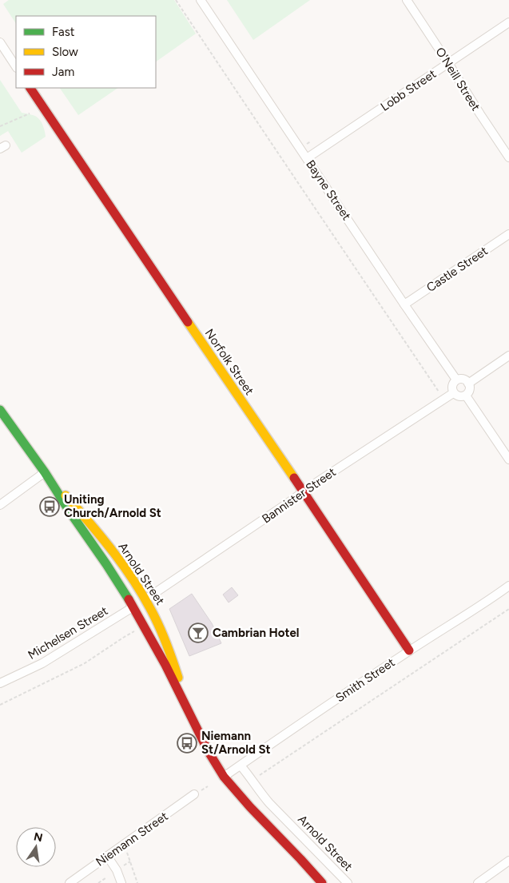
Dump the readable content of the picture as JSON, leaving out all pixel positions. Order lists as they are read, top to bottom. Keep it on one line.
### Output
{"streets":{"main road":["Norfolk Street","Arnold Street","Michelsen Street"],"street":["O'Neill Street","Lobb Street","Bayne Street","Castle Street","Bannister Street","Smith Street","Niemann Street"]},"crossings":[["O'Neill Street","Lobb Street"],["Lobb Street","Bayne Street"],["Bayne Street","Castle Street"],["Bayne Street","Bannister Street"],["Norfolk Street","Bannister Street"],["Norfolk Street","Smith Street"],["Bannister Street","Arnold Street"],["Bannister Street","Michelsen Street"],["Arnold Street","Michelsen Street"],["Arnold Street","Smith Street"]],"places":{"bus stop":["Uniting Church/Arnold St","Niemann St/Arnold St"],"bar":["Cambrian Hotel"]},"legend":["Fast","Slow","Jam"],"north":"top"}
